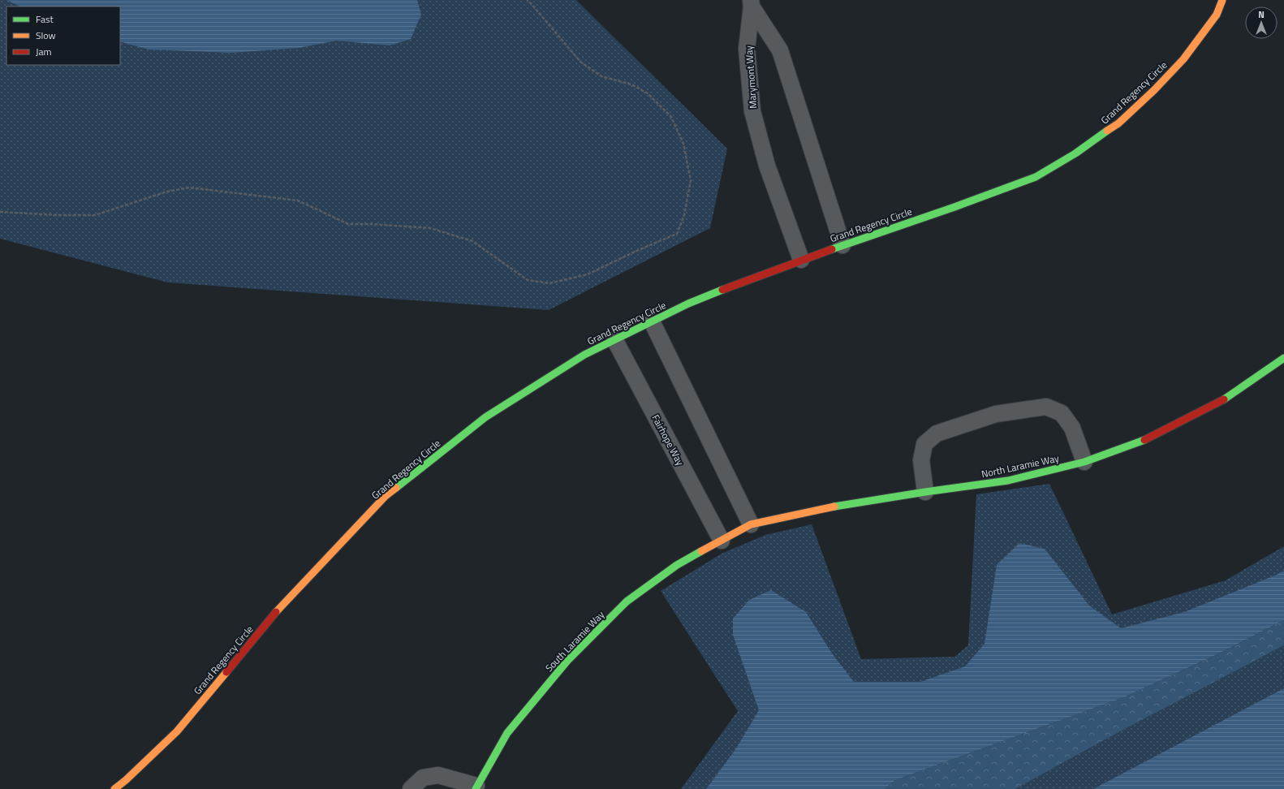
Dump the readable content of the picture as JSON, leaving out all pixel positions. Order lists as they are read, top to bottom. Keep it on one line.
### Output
{"streets":{"street":["Marymont Way","Grand Regency Circle","Fairhope Way","North Laramie Way","South Laramie Way"]},"crossings":[["Marymont Way","Grand Regency Circle"],["Grand Regency Circle","Fairhope Way"],["Fairhope Way","North Laramie Way"],["Fairhope Way","South Laramie Way"],["North Laramie Way","South Laramie Way"]],"legend":["Fast","Slow","Jam"],"north":"top"}
